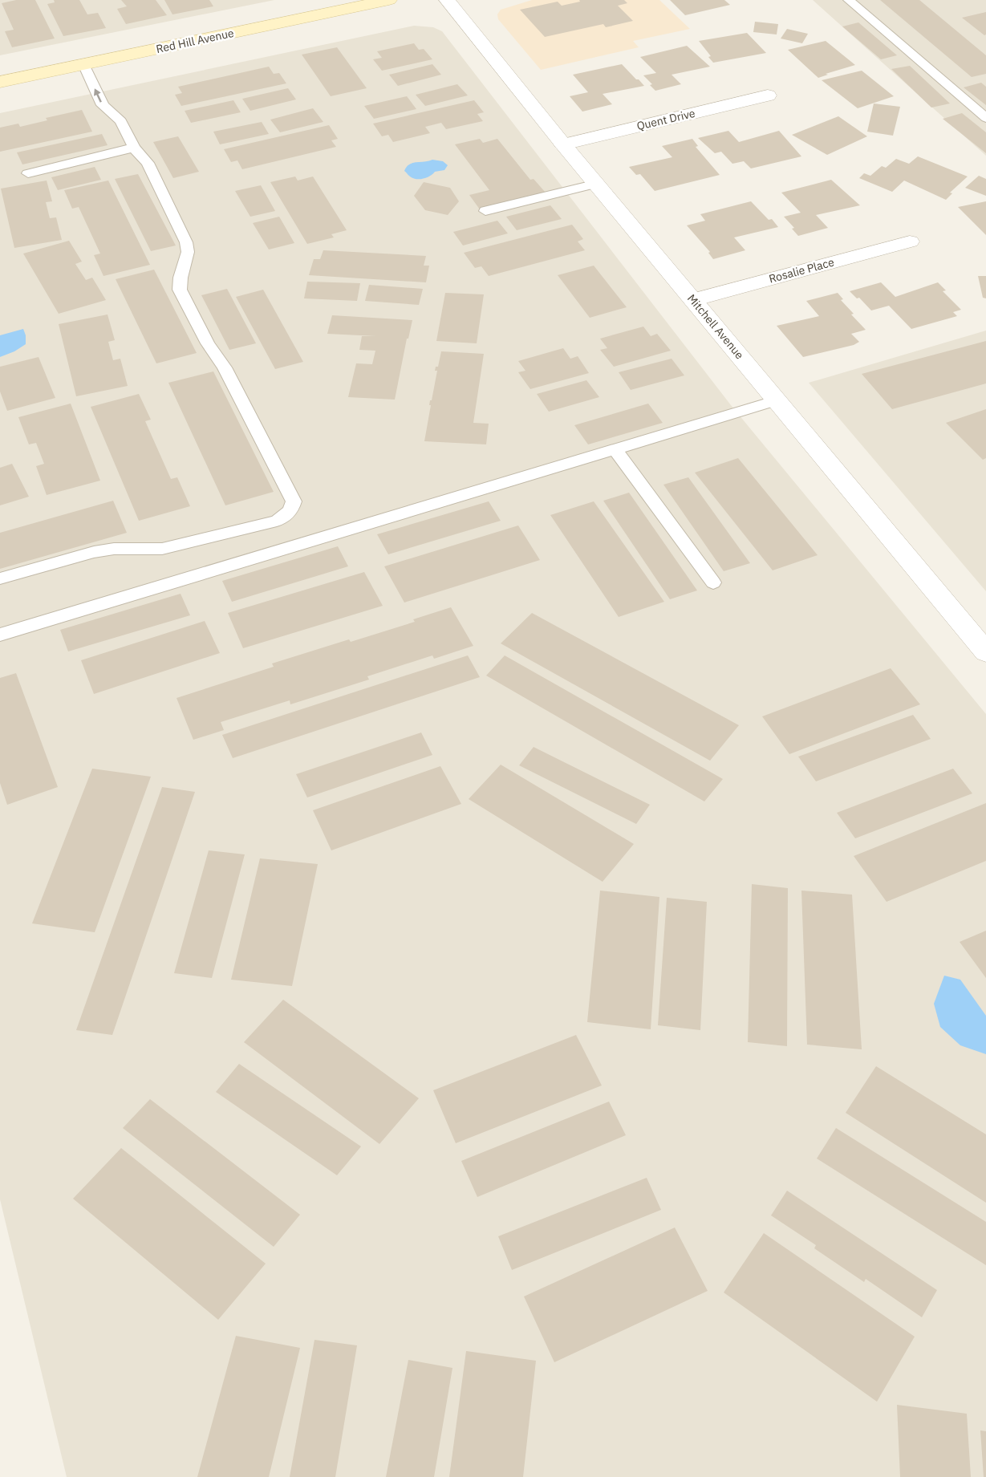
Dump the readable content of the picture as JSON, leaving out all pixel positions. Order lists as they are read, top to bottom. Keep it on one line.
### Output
{"streets":{"main road":["Red Hill Avenue"],"street":["Quent Drive","Rosalie Place","Mitchell Avenue"]},"crossings":[["Quent Drive","Mitchell Avenue"],["Rosalie Place","Mitchell Avenue"]]}
